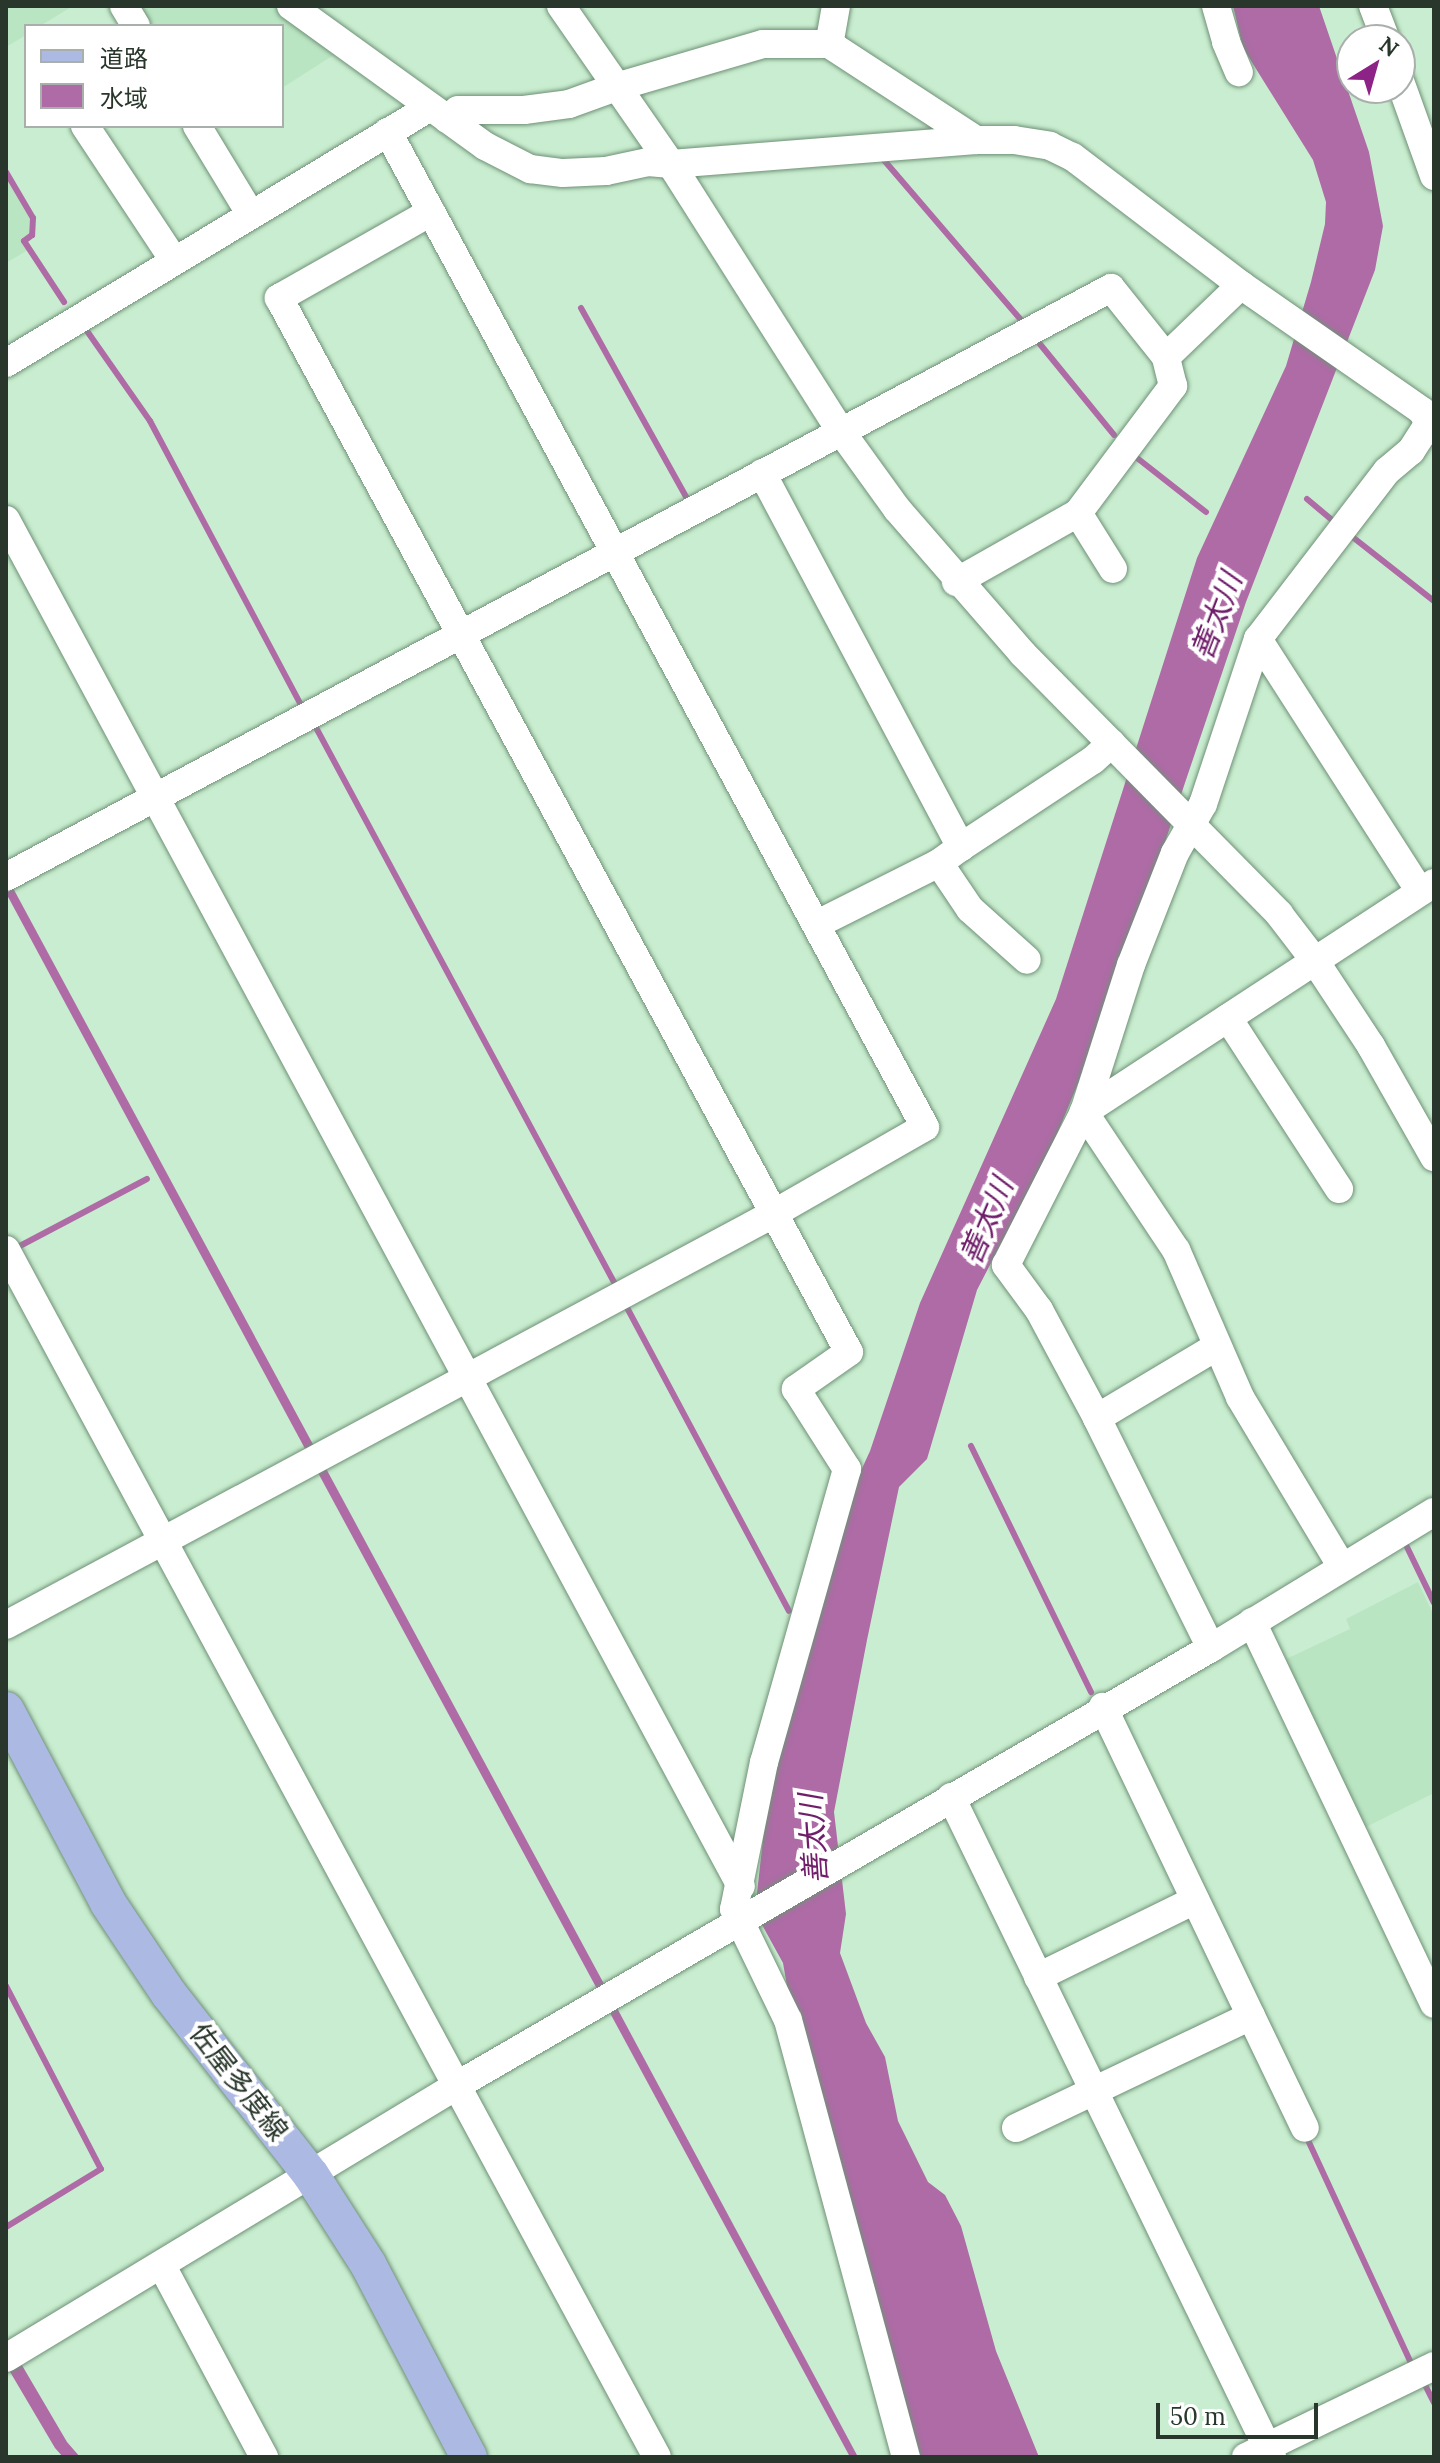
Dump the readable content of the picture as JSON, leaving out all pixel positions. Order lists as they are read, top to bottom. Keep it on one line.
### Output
{"streets":{"main road":["佐屋多度線"]},"water":["善太川"],"legend":["道路","水域"],"scale_bar":"50 m","north":"top right"}
